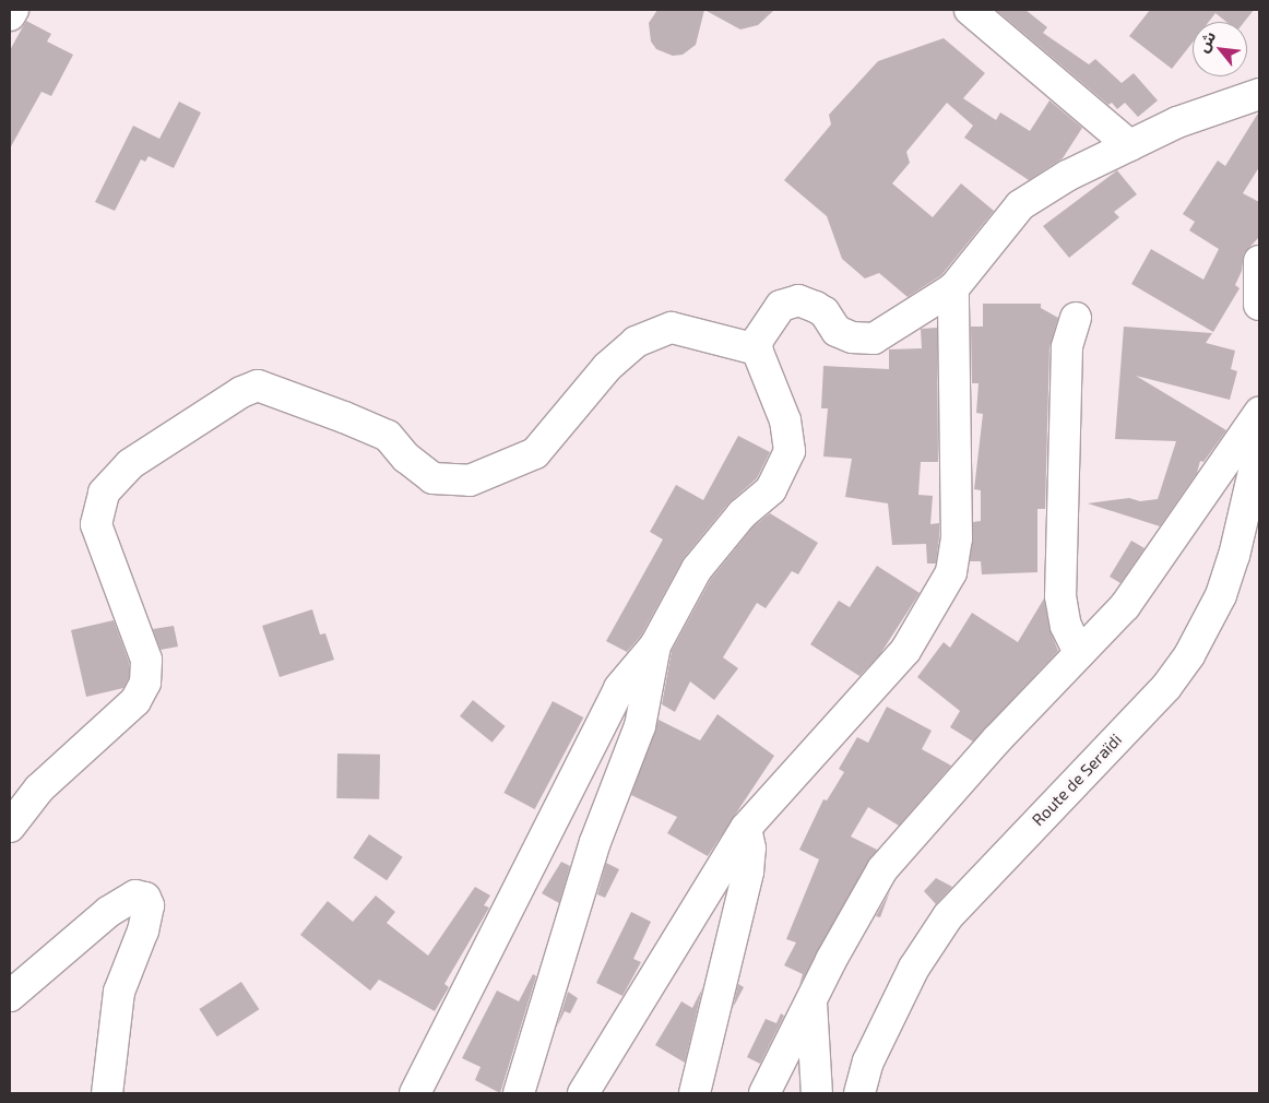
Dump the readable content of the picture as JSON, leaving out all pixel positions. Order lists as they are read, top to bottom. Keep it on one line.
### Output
{"streets":{"street":["Route de Seraïdi"]},"north":"top left"}
